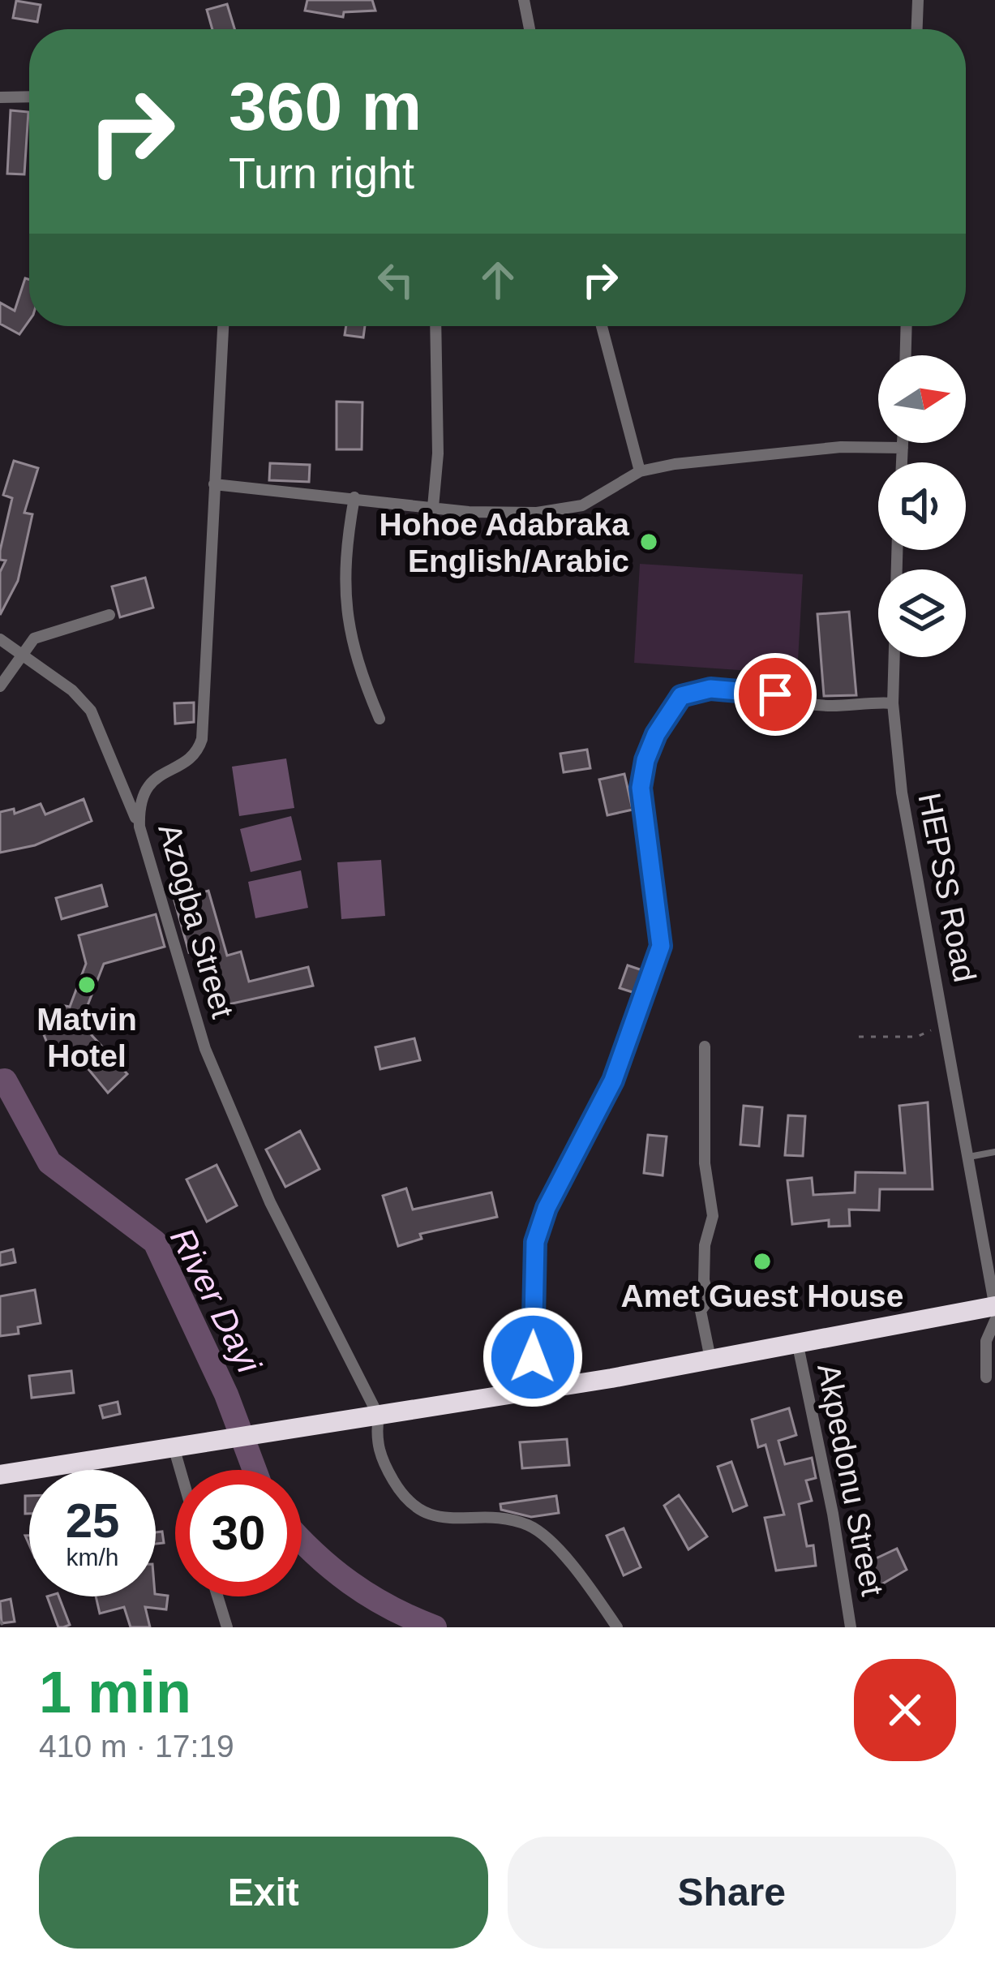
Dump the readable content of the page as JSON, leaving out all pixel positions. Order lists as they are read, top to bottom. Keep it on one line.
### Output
{"streets":{"street":["HEPSS Road","Azogba Street","Akpedonu Street"]},"water":["River Dayi"],"places":["Hohoe Adabraka English/Arabic","Matvin Hotel","Amet Guest House"],"north":"right","page":{"turn":["360 m","Turn right"],"speed":"25 km/h","limit":"30","heading":["1 min","410 m · 17:19"],"buttons":["Exit","Share"]}}
